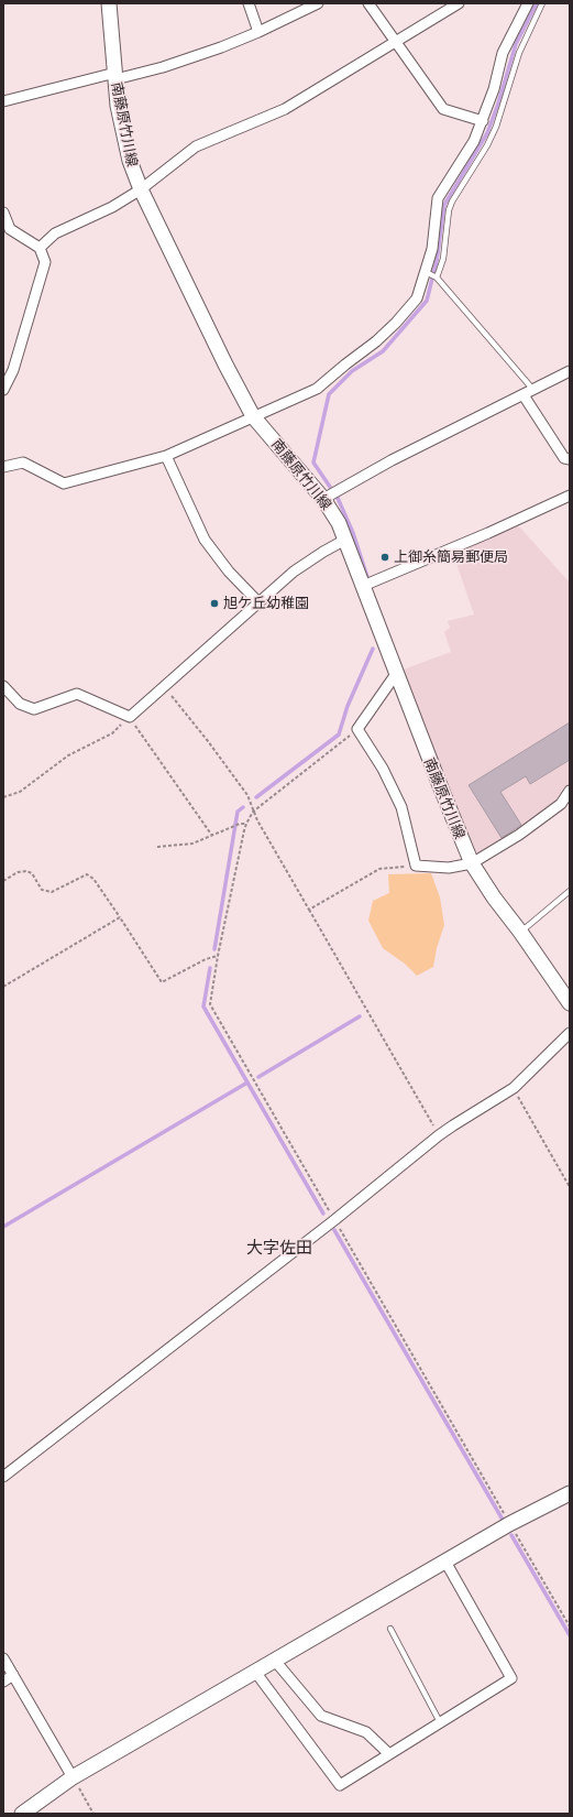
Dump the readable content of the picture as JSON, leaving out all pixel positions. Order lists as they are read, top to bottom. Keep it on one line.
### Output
{"streets":{"main road":["南藤原竹川線"]},"districts":["大字佐田"],"places":["上御糸簡易郵便局","旭ケ丘幼稚園"]}
